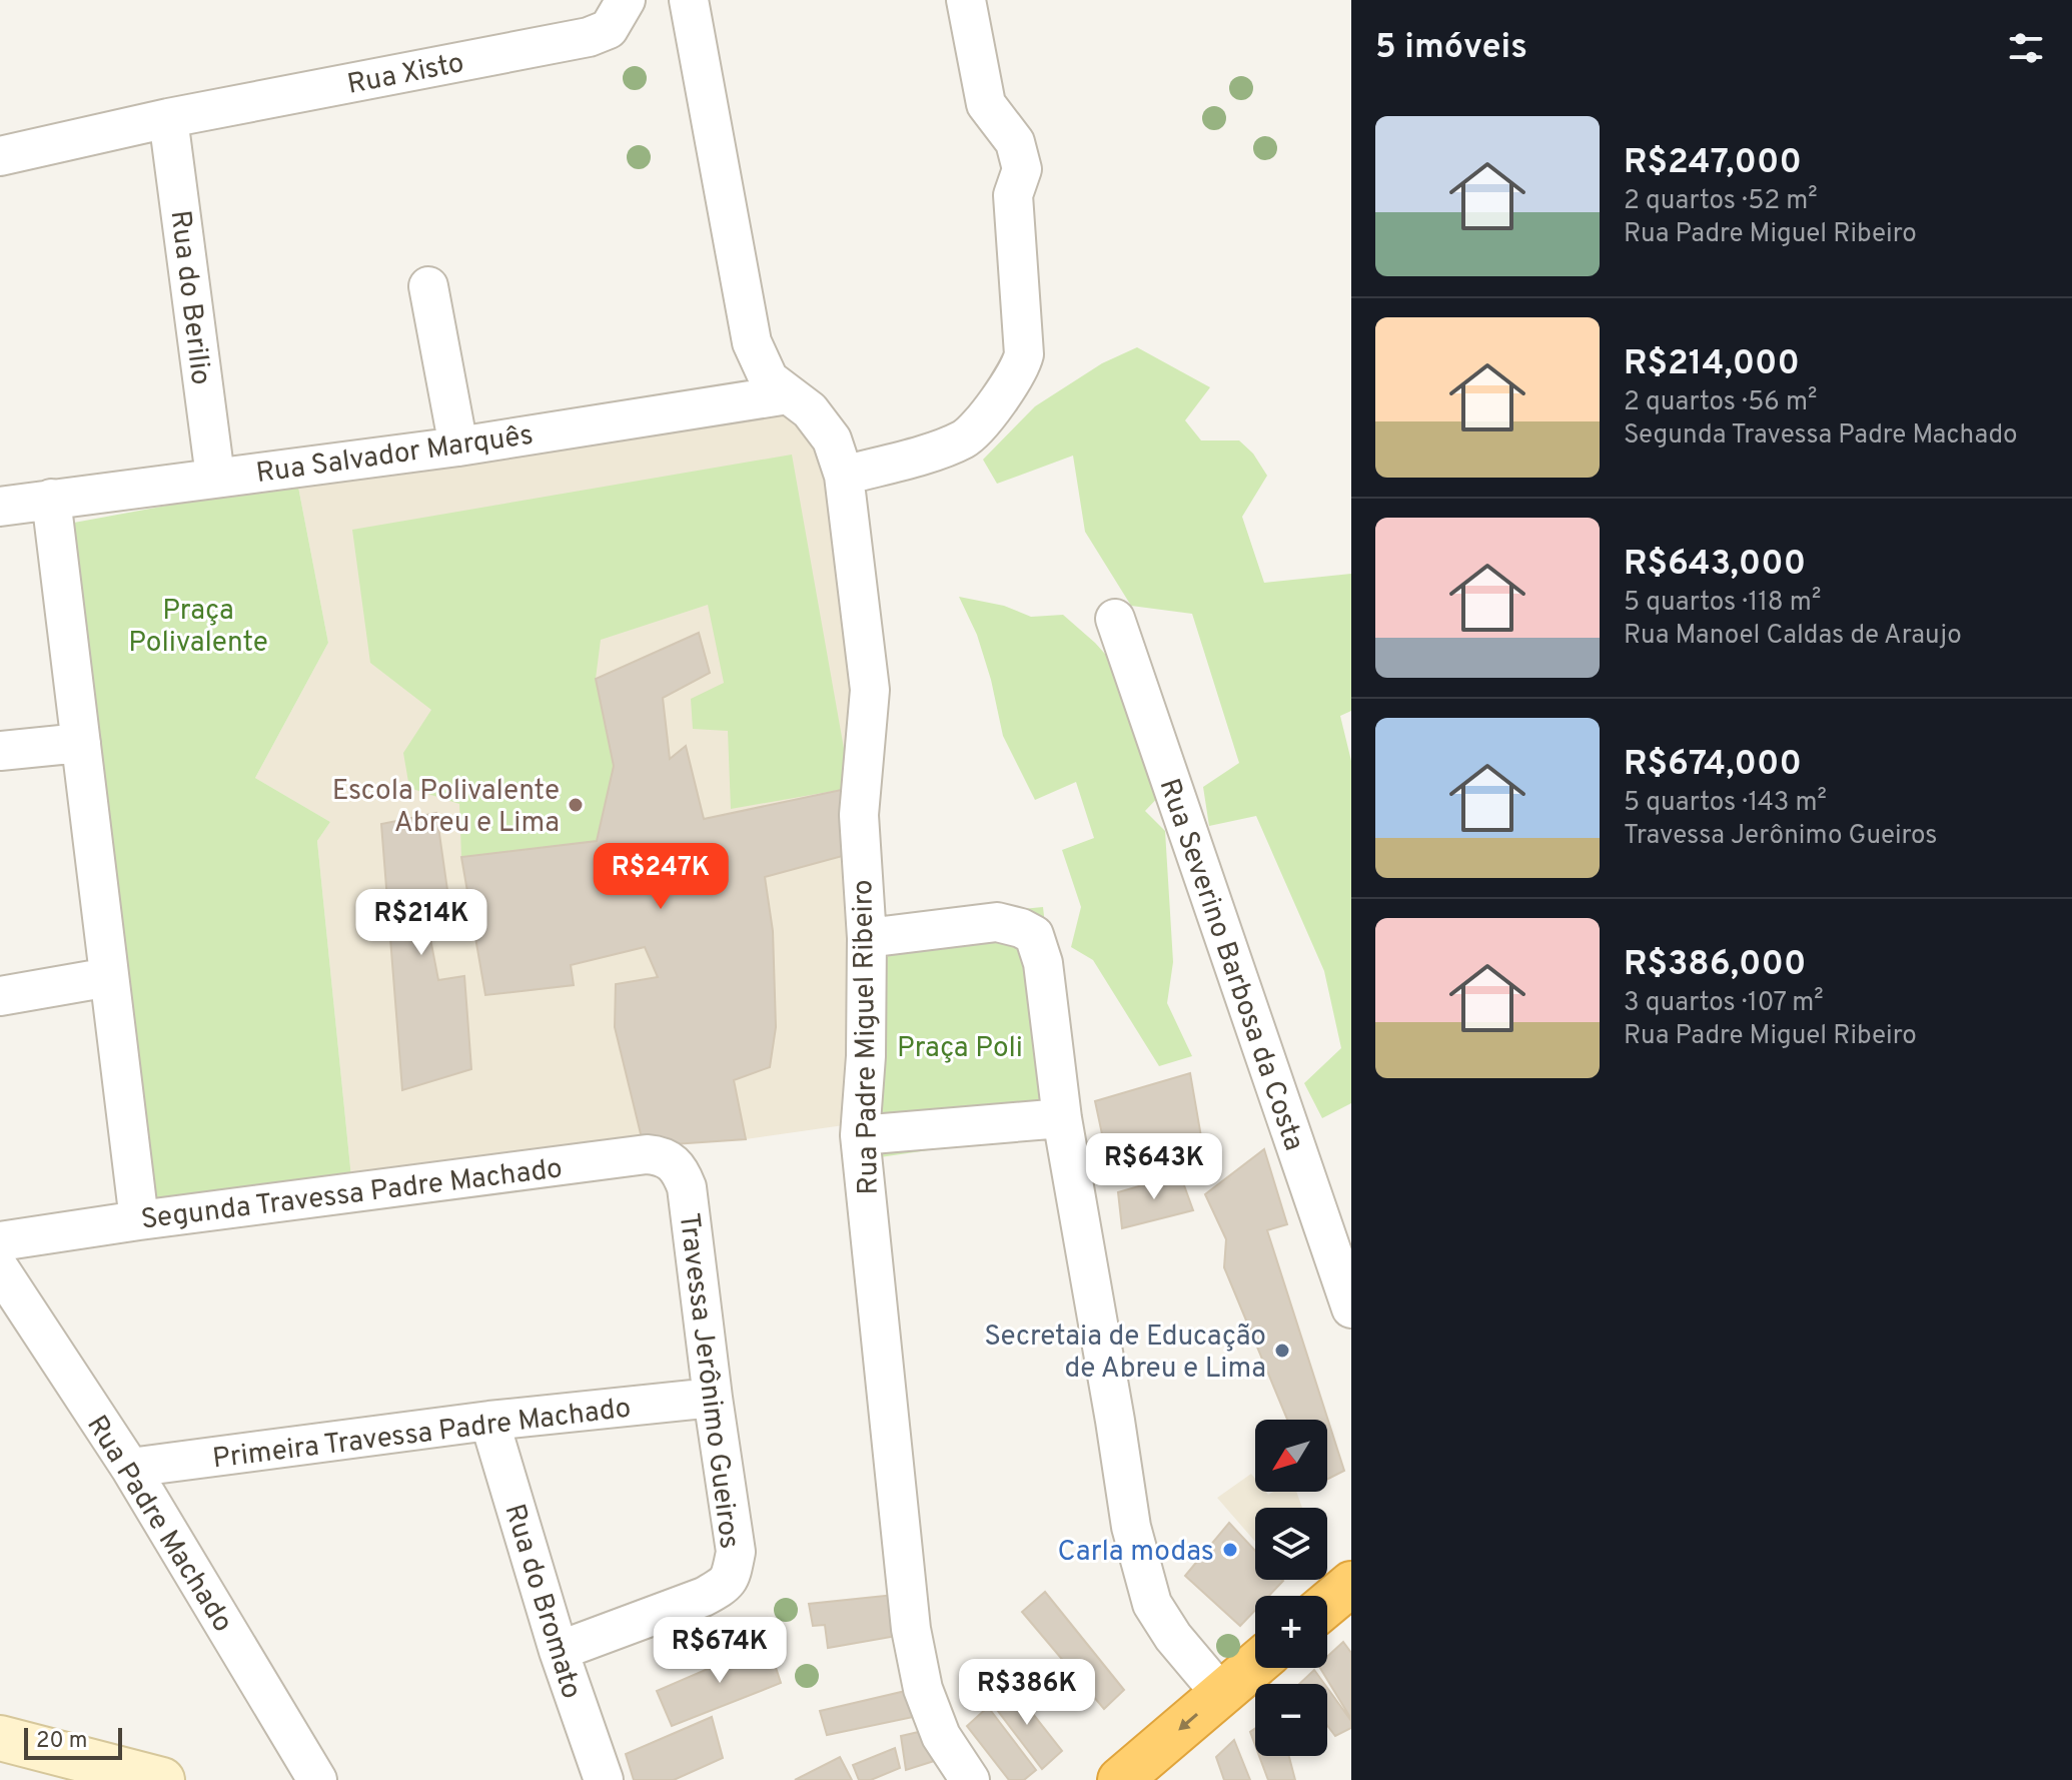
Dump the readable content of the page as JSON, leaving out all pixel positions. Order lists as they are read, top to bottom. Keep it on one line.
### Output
{"streets":{"street":["Rua Xisto","Rua do Berilio","Rua Salvador Marquês","Rua Severino Barbosa da Costa","Rua Padre Miguel Ribeiro","Segunda Travessa Padre Machado","Travessa Jerônimo Gueiros","Primeira Travessa Padre Machado","Rua Padre Machado","Rua do Bromato"]},"crossings":[["Rua Xisto","Rua do Berilio"],["Rua do Berilio","Rua Salvador Marquês"],["Rua Salvador Marquês","Rua Padre Miguel Ribeiro"],["Segunda Travessa Padre Machado","Travessa Jerônimo Gueiros"],["Travessa Jerônimo Gueiros","Primeira Travessa Padre Machado"],["Travessa Jerônimo Gueiros","Rua do Bromato"],["Primeira Travessa Padre Machado","Rua Padre Machado"],["Primeira Travessa Padre Machado","Rua do Bromato"]],"parks":["Praça Polivalente","Praça Poli"],"places":["Escola Polivalente Abreu e Lima","Secretaia de Educação de Abreu e Lima","Carla modas"],"scale_bar":"20 m","north":"bottom left","page":{"heading":"5 imóveis","list":[{"name":"R$247,000","note":"2 quartos · 52 m² · Rua Padre Miguel Ribeiro"},{"name":"R$214,000","note":"2 quartos · 56 m² · Segunda Travessa Padre Machado"},{"name":"R$643,000","note":"5 quartos · 118 m² · Rua Manoel Caldas de Araujo"},{"name":"R$674,000","note":"5 quartos · 143 m² · Travessa Jerônimo Gueiros"},{"name":"R$386,000","note":"3 quartos · 107 m² · Rua Padre Miguel Ribeiro"}],"price":["R$247K","R$214K","R$643K","R$674K","R$386K"],"map_buttons":["+","−"],"scale":"20 m"}}
